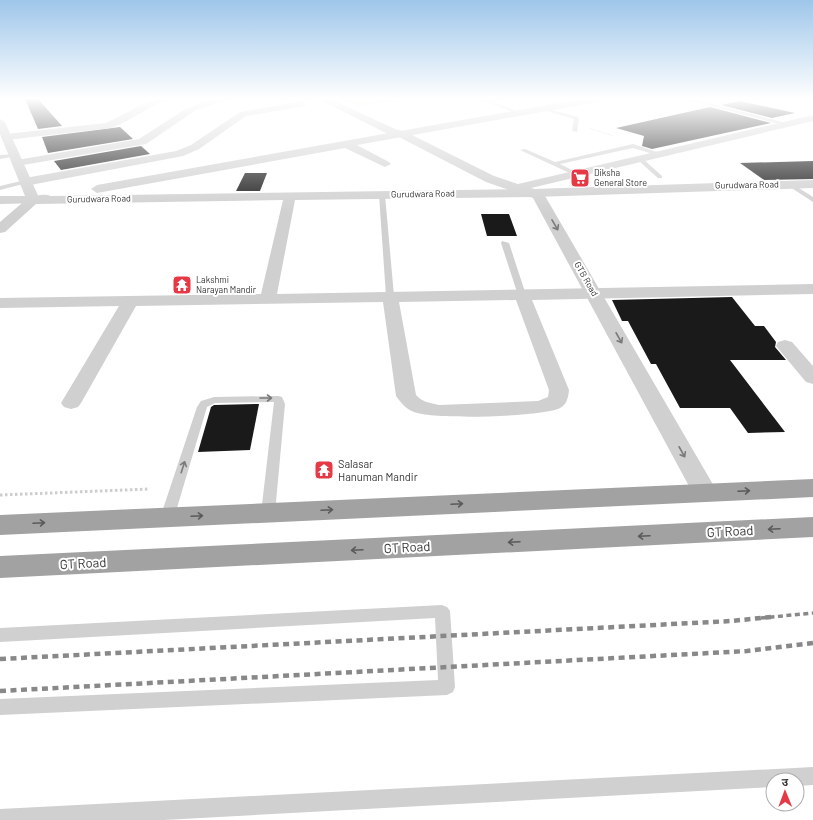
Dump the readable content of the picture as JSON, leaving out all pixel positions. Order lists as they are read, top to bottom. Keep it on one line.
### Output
{"streets":{"highway":["GT Road"],"street":["Gurudwara Road","GTB Road"]},"crossings":[["Gurudwara Road","GTB Road"]],"one_way":["GTB Road"],"places":{"supermarket":["Diksha General Store"],"temple":["Lakshmi Narayan Mandir","Salasar Hanuman Mandir"]},"north":"top"}
